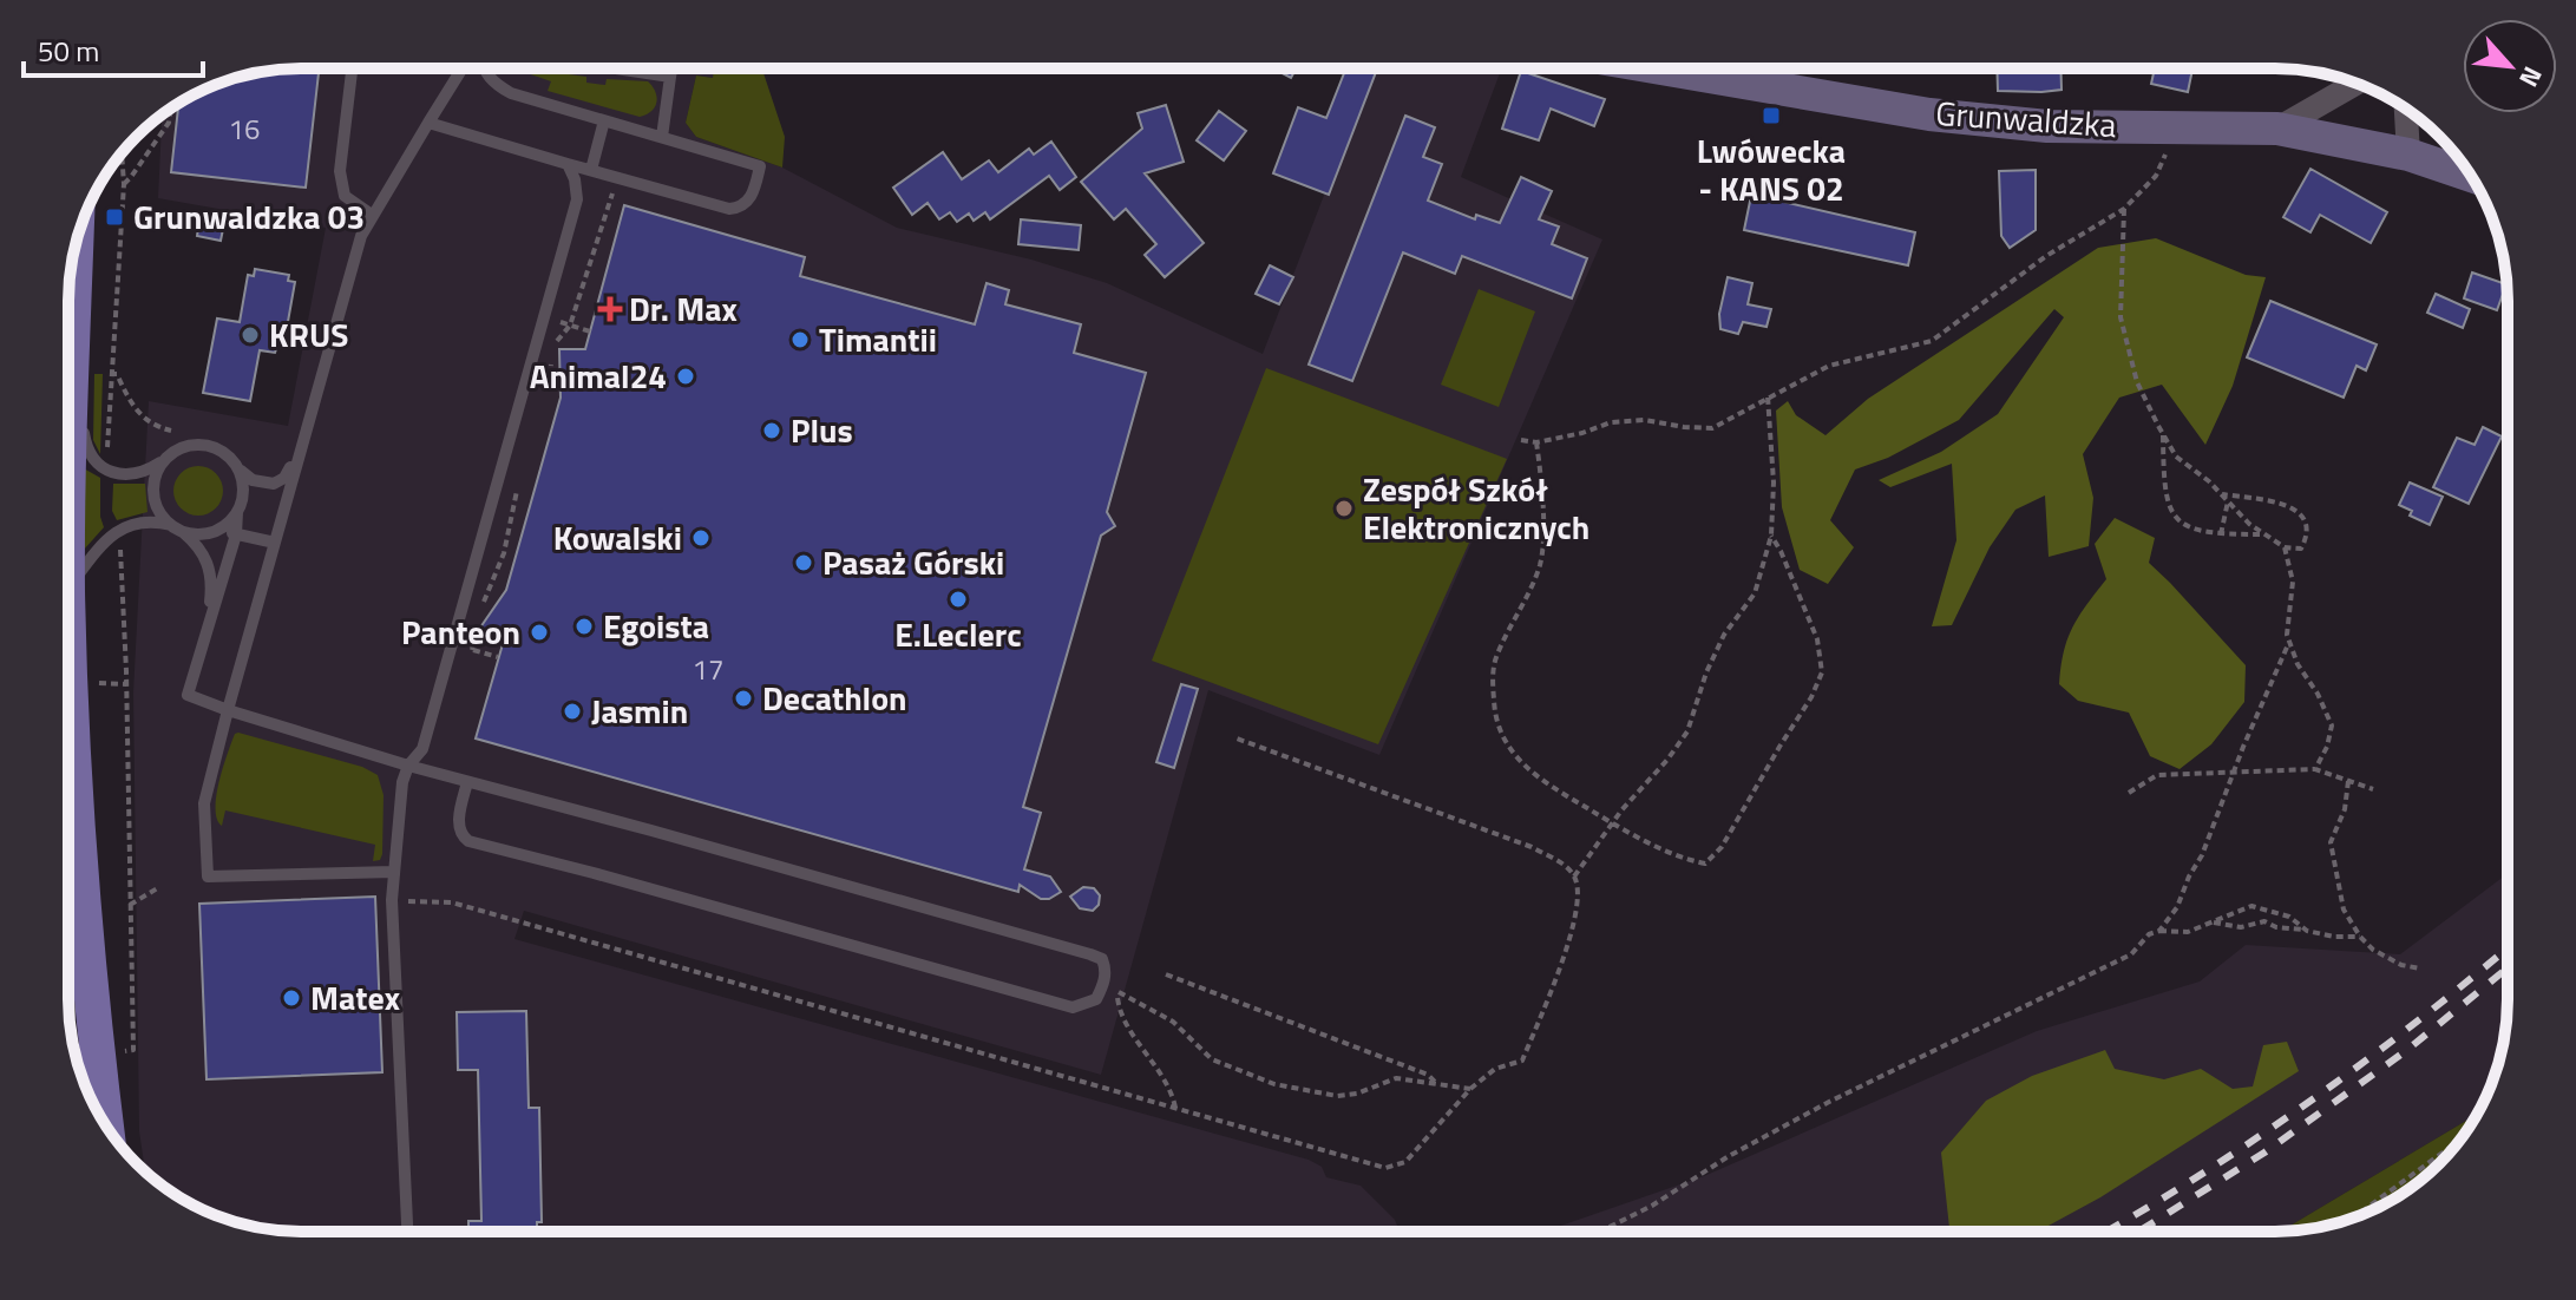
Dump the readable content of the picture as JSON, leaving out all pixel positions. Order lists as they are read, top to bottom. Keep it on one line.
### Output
{"streets":{"street":["Grunwaldzka"]},"places":{"transit":["Lwówecka - KANS 02","Grunwaldzka 03"],"health":["Dr. Max"],"other":["KRUS","Timantii","Animal24","Plus","Zespół Szkół Elektronicznych","Kowalski","Pasaż Górski","E.Leclerc","Egoista","Panteon","Decathlon","Jasmin","Matex"]},"house_numbers":["16","17"],"scale_bar":"50 m","north":"bottom right"}
